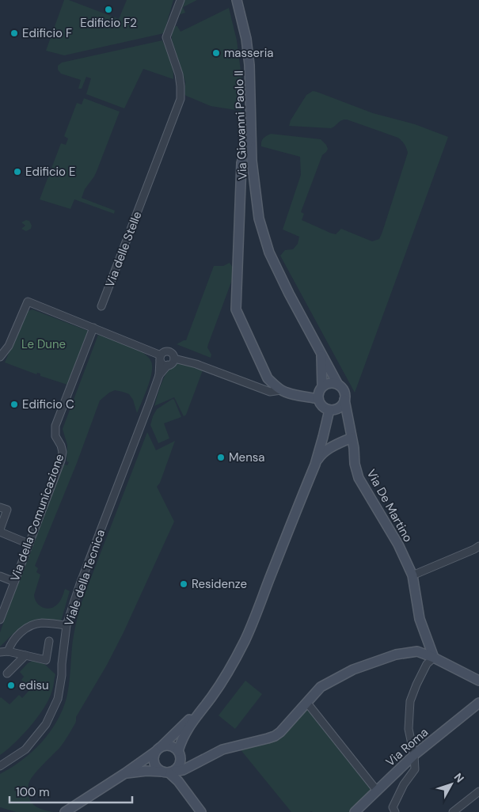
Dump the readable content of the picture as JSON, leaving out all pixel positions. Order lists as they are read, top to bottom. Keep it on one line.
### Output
{"streets":{"street":["Via Giovanni Paolo II","Via delle Stelle","Via De Martino","Via della Comunicazione","Viale della Tecnica","Via Roma"]},"crossings":[["Via Giovanni Paolo II","Via De Martino"]],"parks":["Le Dune"],"places":["Edificio F2","Edificio F","masseria","Edificio E","Edificio C","Mensa","Residenze","edisu"],"scale_bar":"100 m","north":"top right"}
